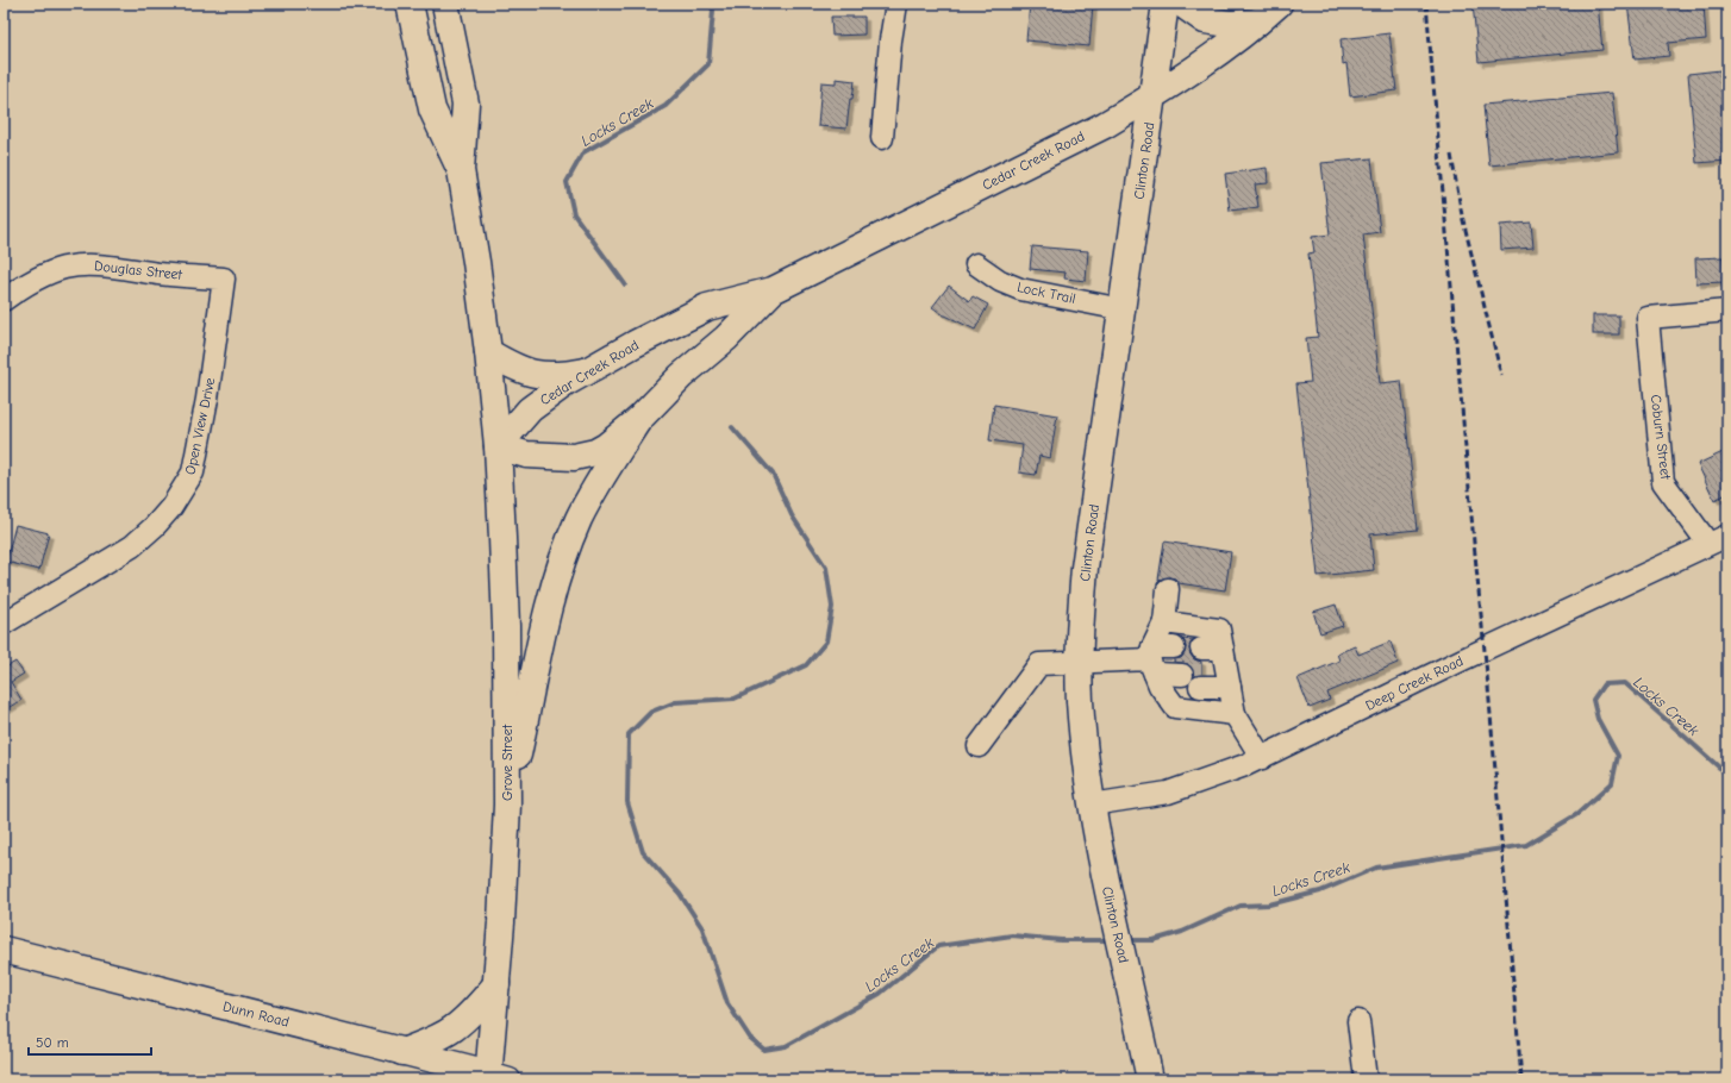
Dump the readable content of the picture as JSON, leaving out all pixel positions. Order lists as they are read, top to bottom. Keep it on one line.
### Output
{"streets":{"main road":["Cedar Creek Road","Clinton Road","Grove Street","Dunn Road"],"street":["Douglas Street","Lock Trail","Open View Drive","Coburn Street","Deep Creek Road"]},"crossings":[["Cedar Creek Road","Clinton Road"],["Cedar Creek Road","Grove Street"],["Clinton Road","Lock Trail"],["Clinton Road","Deep Creek Road"],["Douglas Street","Open View Drive"],["Coburn Street","Deep Creek Road"],["Grove Street","Dunn Road"]],"water":["Locks Creek"],"scale_bar":"50 m"}
